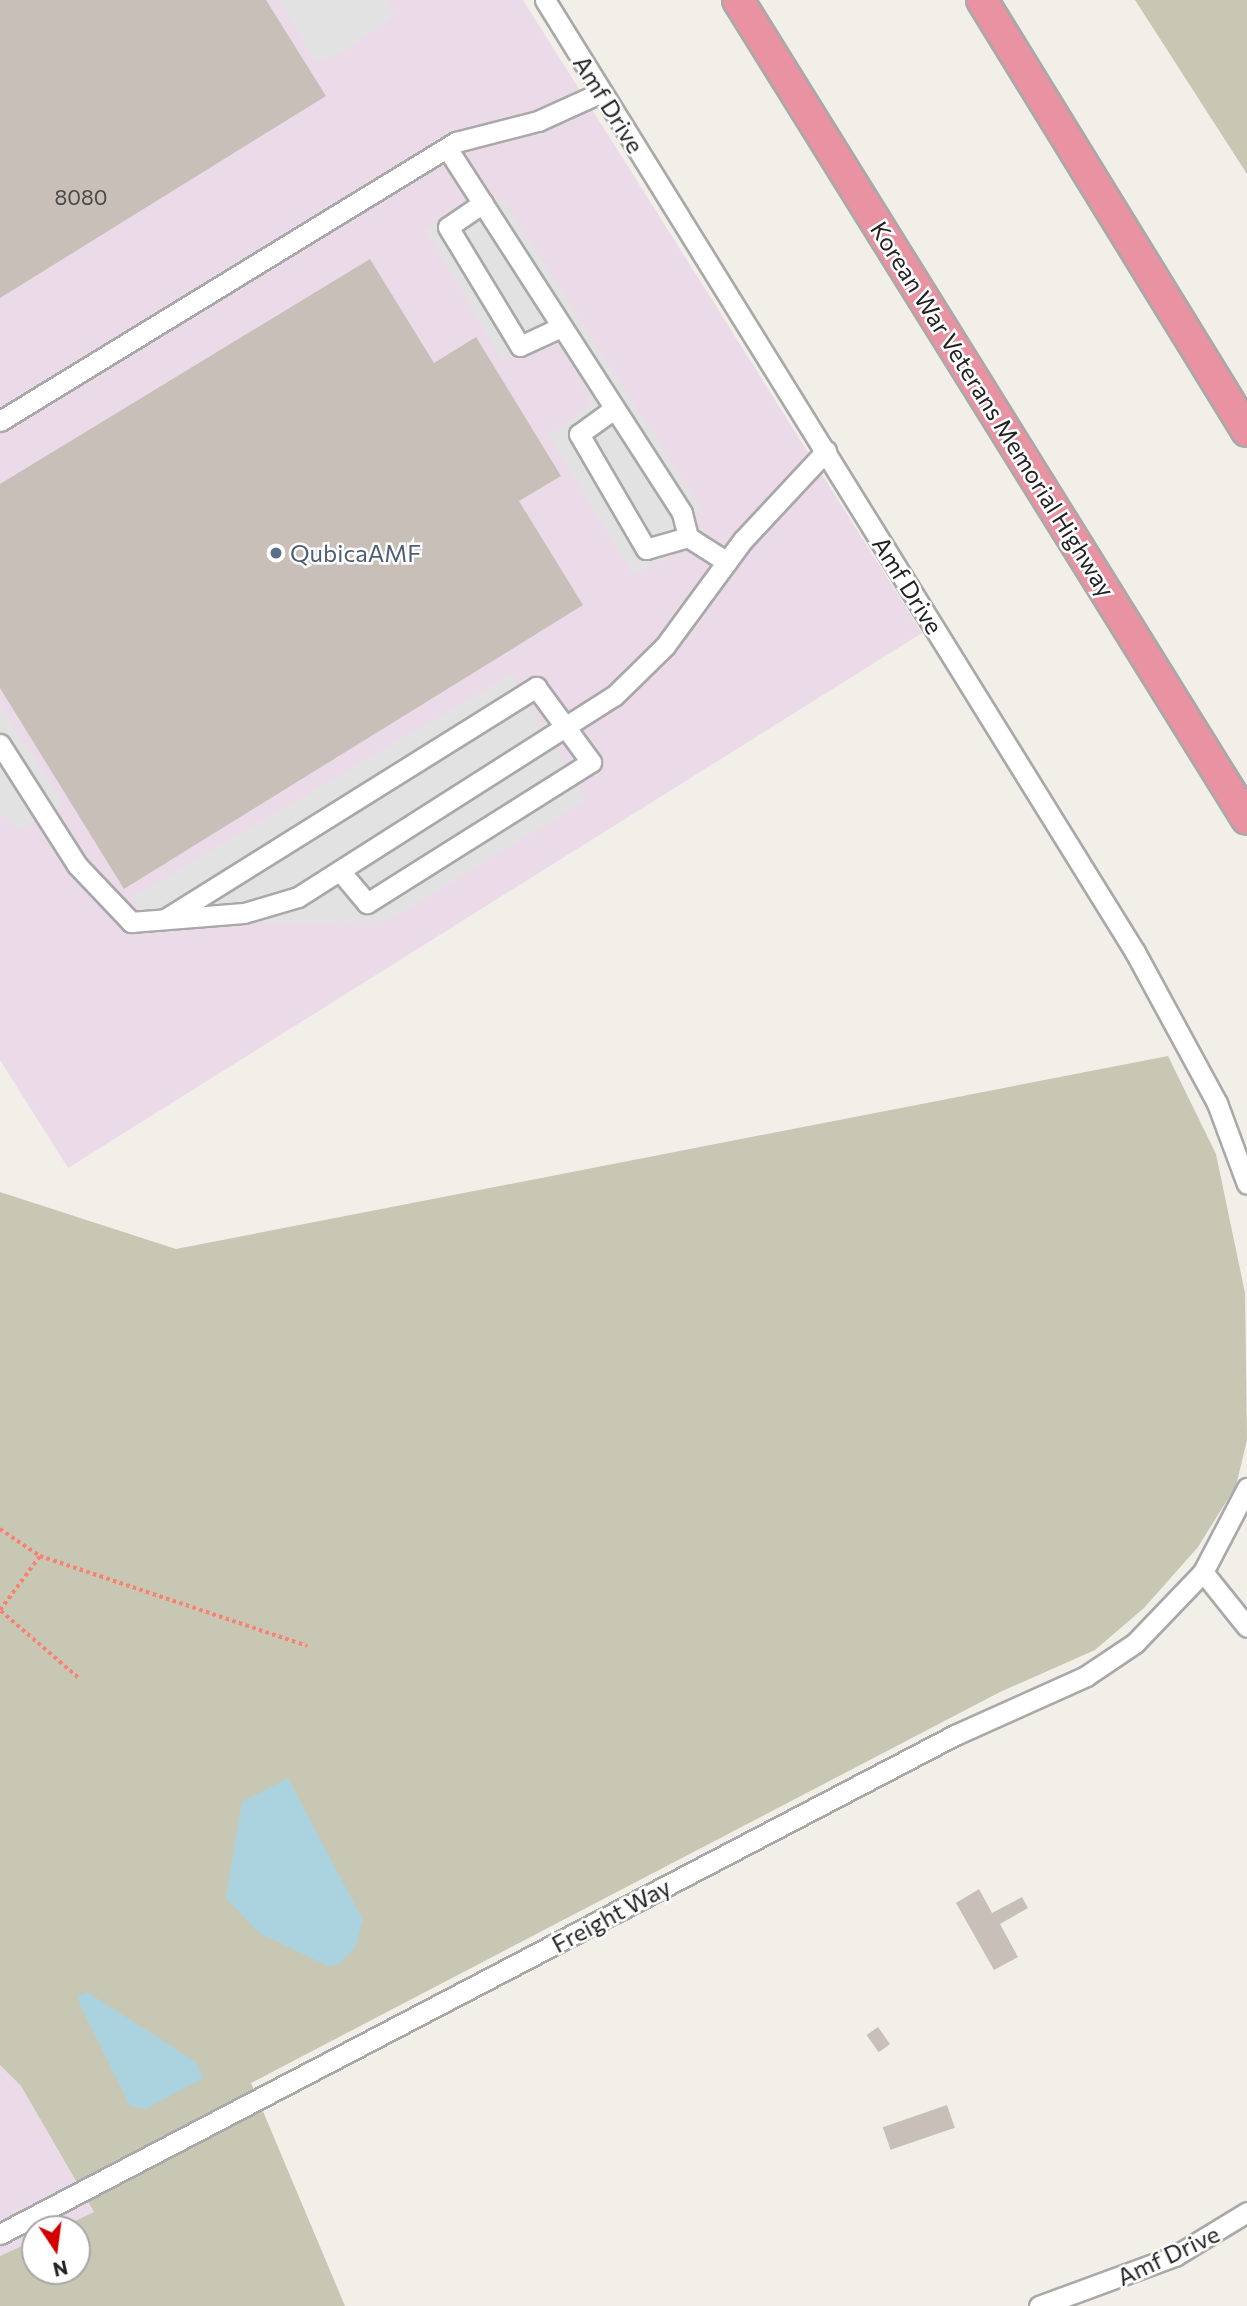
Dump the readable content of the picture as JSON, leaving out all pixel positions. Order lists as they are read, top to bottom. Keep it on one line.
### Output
{"streets":{"highway":["Korean War Veterans Memorial Highway"],"street":["Amf Drive","Freight Way"]},"places":["QubicaAMF"],"house_numbers":["8080"],"north":"bottom"}
